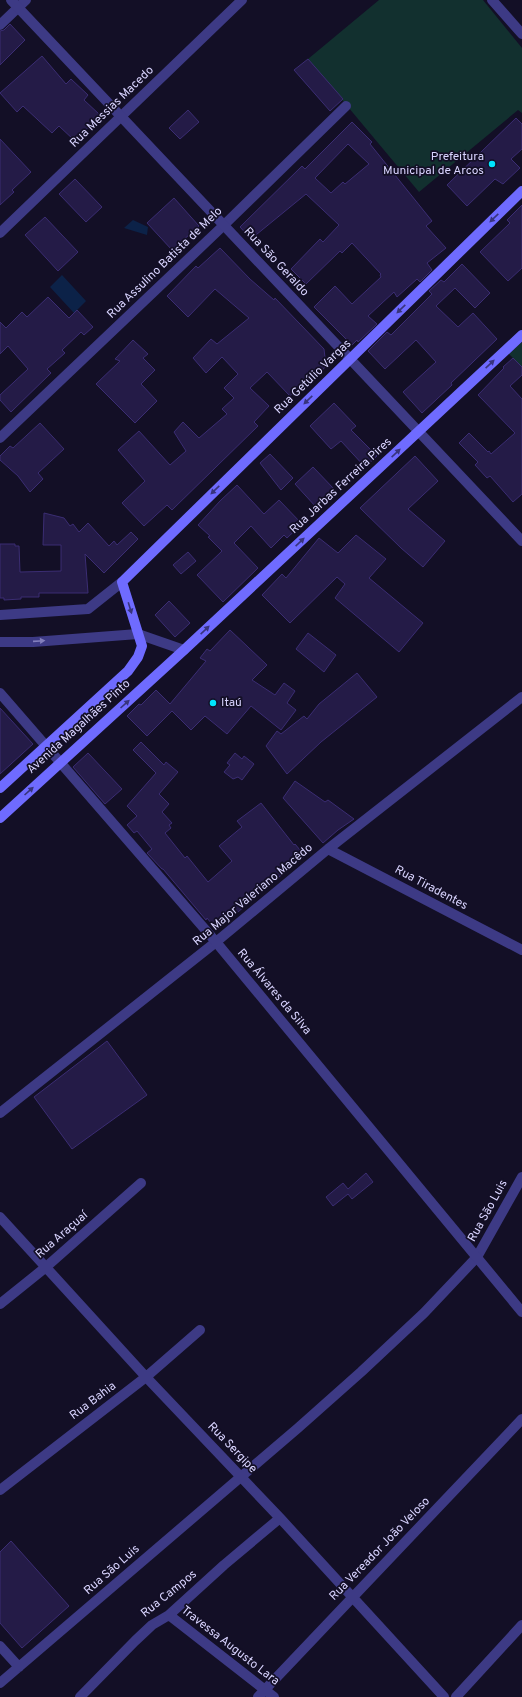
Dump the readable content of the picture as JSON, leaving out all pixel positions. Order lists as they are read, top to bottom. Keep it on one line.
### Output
{"streets":{"main road":["Rua Getúlio Vargas","Rua Jarbas Ferreira Pires","Avenida Magalhães Pinto"],"street":["Rua Messias Macedo","Rua São Geraldo","Rua Assulino Batista de Melo","Rua Tiradentes","Rua Major Valeriano Macêdo","Rua Álvares da Silva","Rua São Luis","Rua Araçuaí","Rua Bahia","Rua Sergipe","Rua Vereador João Veloso","Rua Campos","Travessa Augusto Lara"]},"crossings":[["Rua Messias Macedo","Rua São Geraldo"],["Rua São Geraldo","Rua Assulino Batista de Melo"],["Rua São Geraldo","Rua Getúlio Vargas"],["Rua São Geraldo","Rua Jarbas Ferreira Pires"],["Rua Jarbas Ferreira Pires","Avenida Magalhães Pinto"],["Avenida Magalhães Pinto","Rua Álvares da Silva"],["Rua Tiradentes","Rua Major Valeriano Macêdo"],["Rua Major Valeriano Macêdo","Rua Álvares da Silva"],["Rua Álvares da Silva","Rua São Luis"],["Rua São Luis","Rua Sergipe"],["Rua Araçuaí","Rua Sergipe"],["Rua Bahia","Rua Sergipe"],["Rua Sergipe","Rua Vereador João Veloso"],["Rua Sergipe","Rua Campos"],["Rua Vereador João Veloso","Travessa Augusto Lara"],["Rua Campos","Travessa Augusto Lara"]],"one_way":["Rua Getúlio Vargas","Rua Jarbas Ferreira Pires"],"places":["Prefeitura Municipal de Arcos","Itaú"]}
